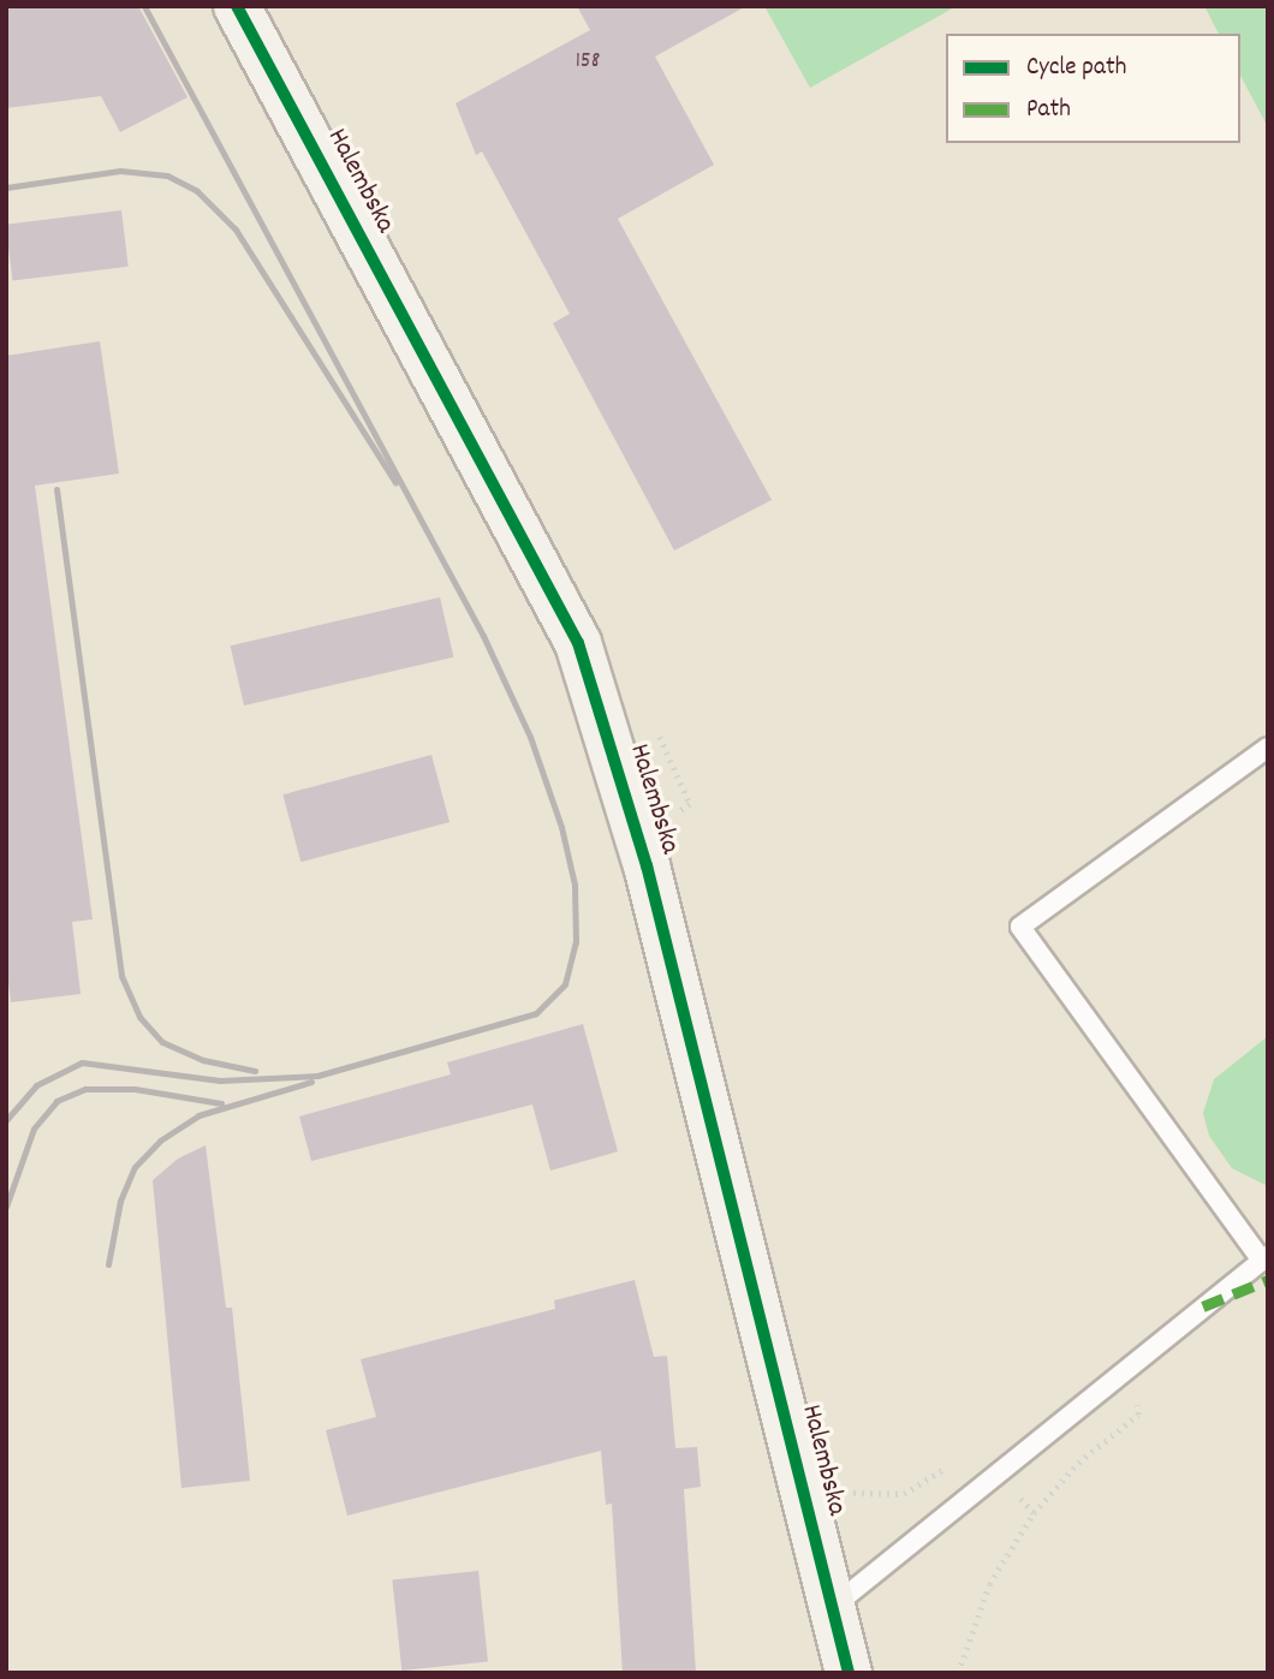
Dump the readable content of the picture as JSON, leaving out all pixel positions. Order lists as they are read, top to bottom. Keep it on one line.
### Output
{"streets":{"street":["Halembska"]},"house_numbers":["158"],"legend":["Cycle path","Path"]}
